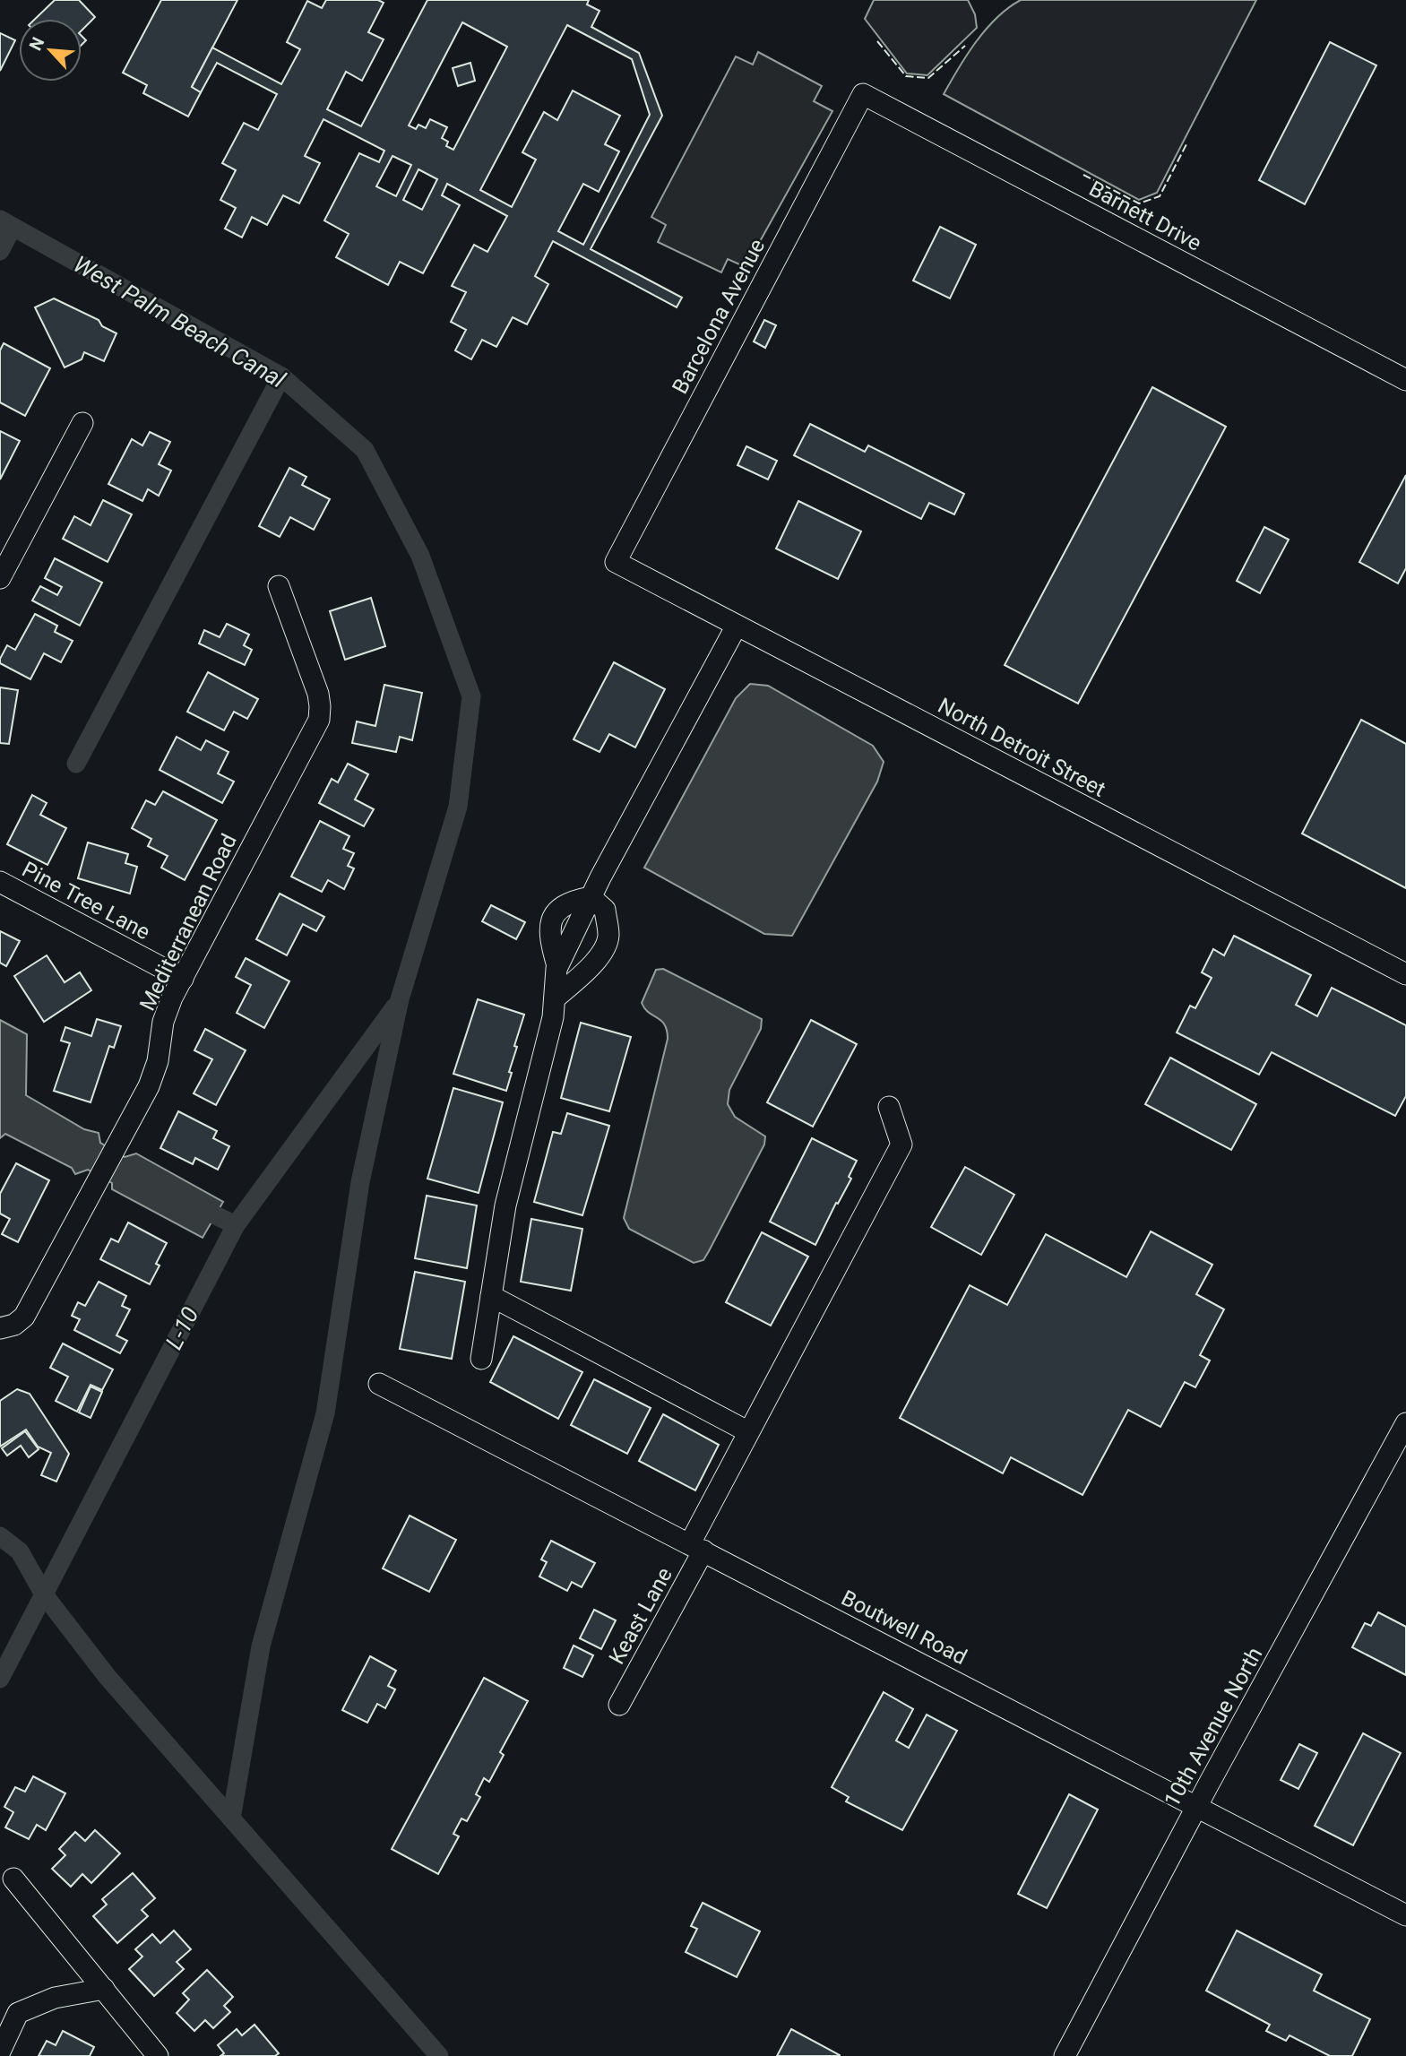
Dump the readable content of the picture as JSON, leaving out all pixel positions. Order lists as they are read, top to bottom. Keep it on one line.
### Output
{"streets":{"street":["Barnett Drive","Barcelona Avenue","North Detroit Street","Pine Tree Lane","Mediterranean Road","Keast Lane","Boutwell Road","10th Avenue North"]},"crossings":[["Barnett Drive","Barcelona Avenue"],["Barcelona Avenue","North Detroit Street"],["Pine Tree Lane","Mediterranean Road"],["Keast Lane","Boutwell Road"],["Boutwell Road","10th Avenue North"]],"water":["West Palm Beach Canal","L-10"],"north":"top left"}
